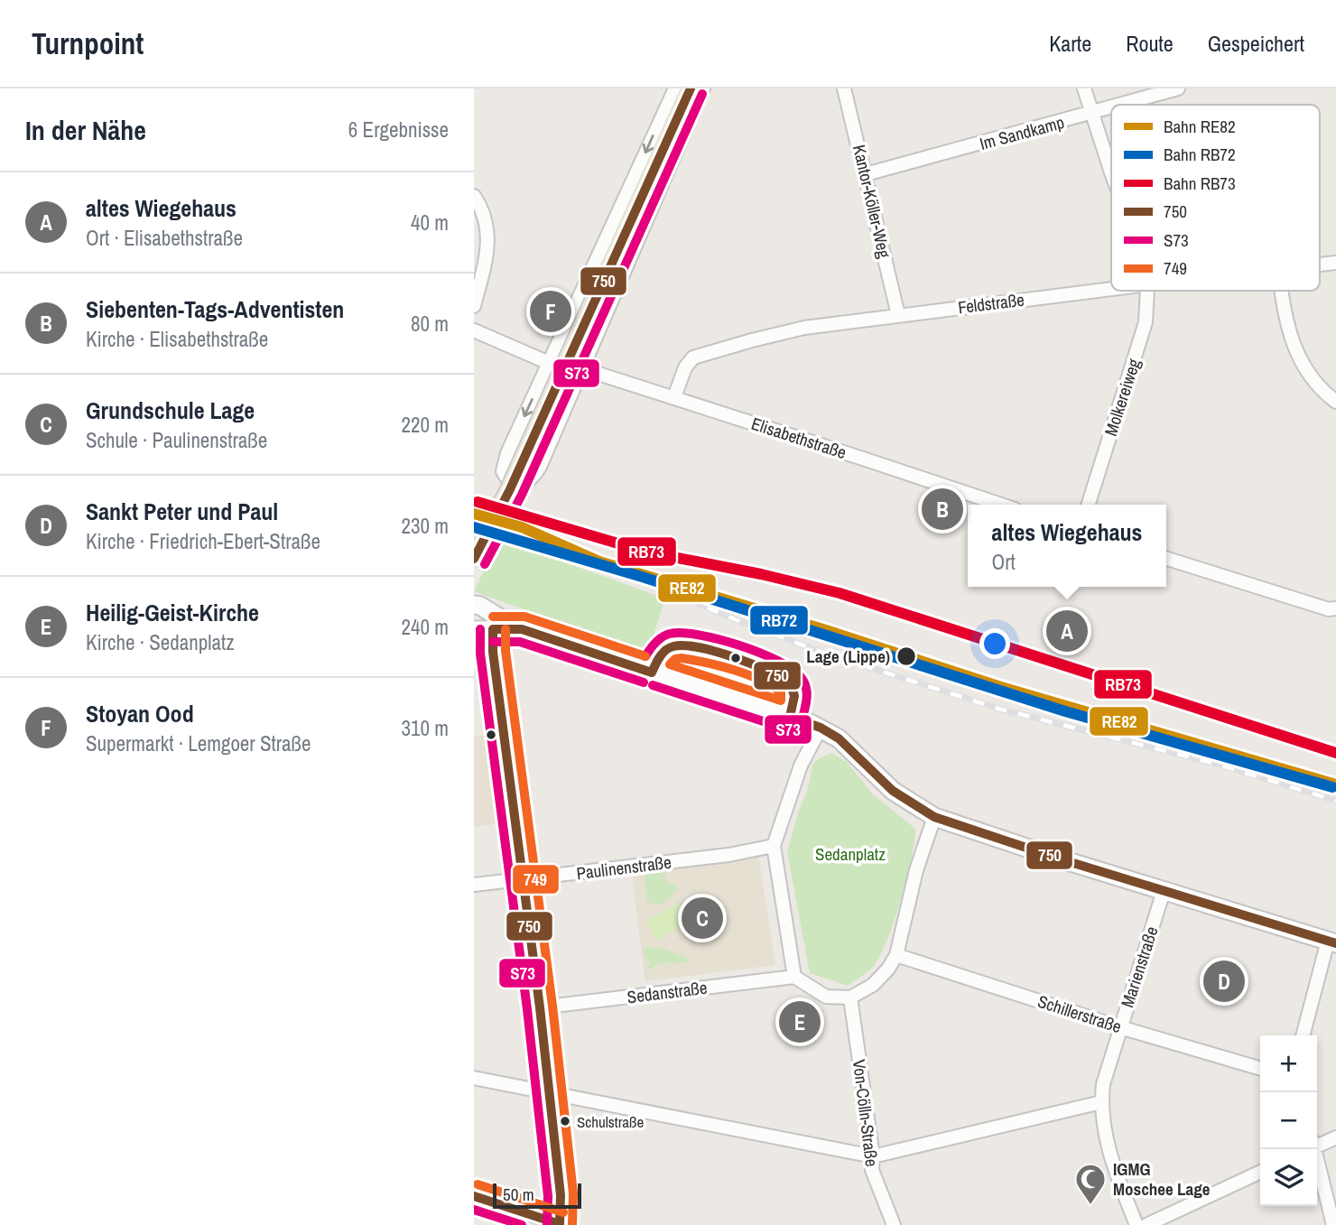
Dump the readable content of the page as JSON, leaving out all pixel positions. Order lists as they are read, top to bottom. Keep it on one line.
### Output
{"streets":{"street":["Im Sandkamp","Kantor-Köller-Weg","Feldstraße","Molkereiweg","Elisabethstraße","Paulinenstraße","Marienstraße","Sedanstraße","Schillerstraße","Von-Cölln-Straße"]},"crossings":[["Im Sandkamp","Kantor-Köller-Weg"],["Im Sandkamp","Molkereiweg"],["Kantor-Köller-Weg","Feldstraße"],["Feldstraße","Elisabethstraße"],["Marienstraße","Schillerstraße"]],"parks":["Sedanplatz"],"places":{"other":["Lage (Lippe)","Schulstraße"],"mosque":["IGMG Moschee Lage"]},"lines":["transit line 750","transit line S73","rail line RB73","rail line RE82","rail line RB72","transit line 749"],"legend":["Bahn RE82","Bahn RB72","Bahn RB73","750","S73","749"],"scale_bar":"50 m","page":{"header":"Turnpoint","nav":["Karte","Route","Gespeichert"],"heading":["In der Nähe","6 Ergebnisse"],"list":[{"mark":"A","name":"altes Wiegehaus","note":"Ort · Elisabethstraße","value":"40 m"},{"mark":"B","name":"Siebenten-Tags-Adventisten","note":"Kirche · Elisabethstraße","value":"80 m"},{"mark":"C","name":"Grundschule Lage","note":"Schule · Paulinenstraße","value":"220 m"},{"mark":"D","name":"Sankt Peter und Paul","note":"Kirche · Friedrich-Ebert-Straße","value":"230 m"},{"mark":"E","name":"Heilig-Geist-Kirche","note":"Kirche · Sedanplatz","value":"240 m"},{"mark":"F","name":"Stoyan Ood","note":"Supermarkt · Lemgoer Straße","value":"310 m"}],"pins":["F","B","A","C","D","E"],"popup":["altes Wiegehaus","Ort"],"map_buttons":["+","−"],"scale":"50 m"}}
